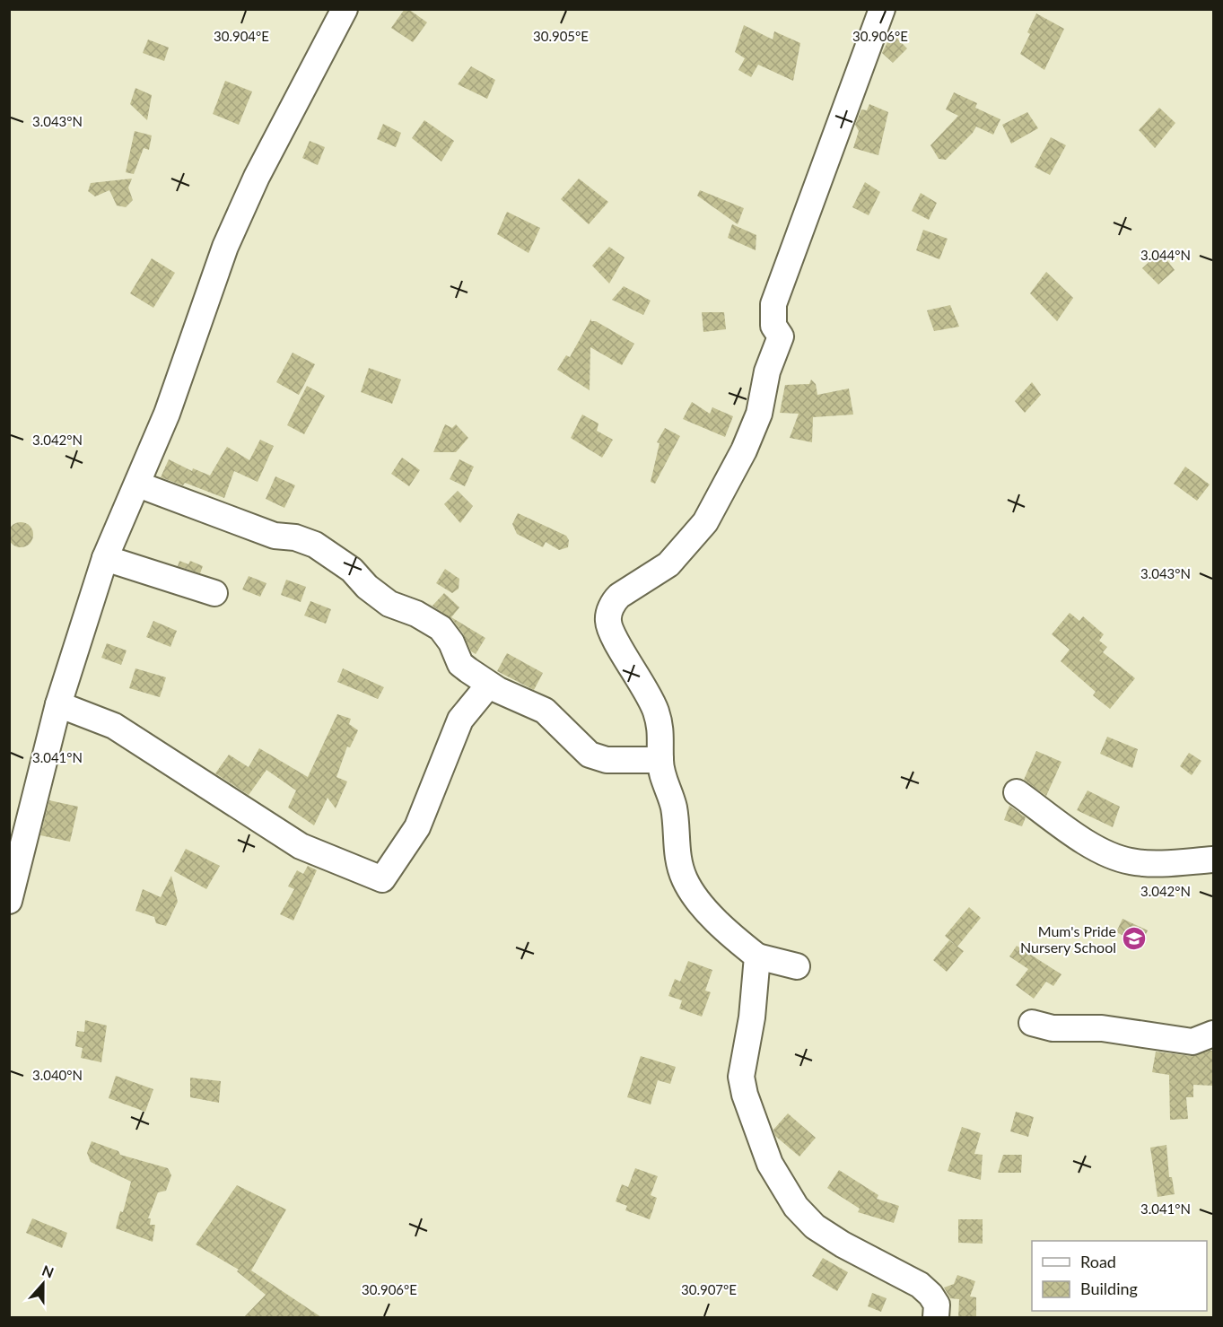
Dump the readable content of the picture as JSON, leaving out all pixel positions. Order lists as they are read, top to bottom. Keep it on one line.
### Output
{"places":{"school or university":["Mum's Pride Nursery School"]},"legend":["Road","Building"],"north":"top","coordinates":["30.904°E","30.905°E","30.906°E","3.043°N","3.044°N","3.042°N","3.041°N","3.040°N","30.907°E"]}
